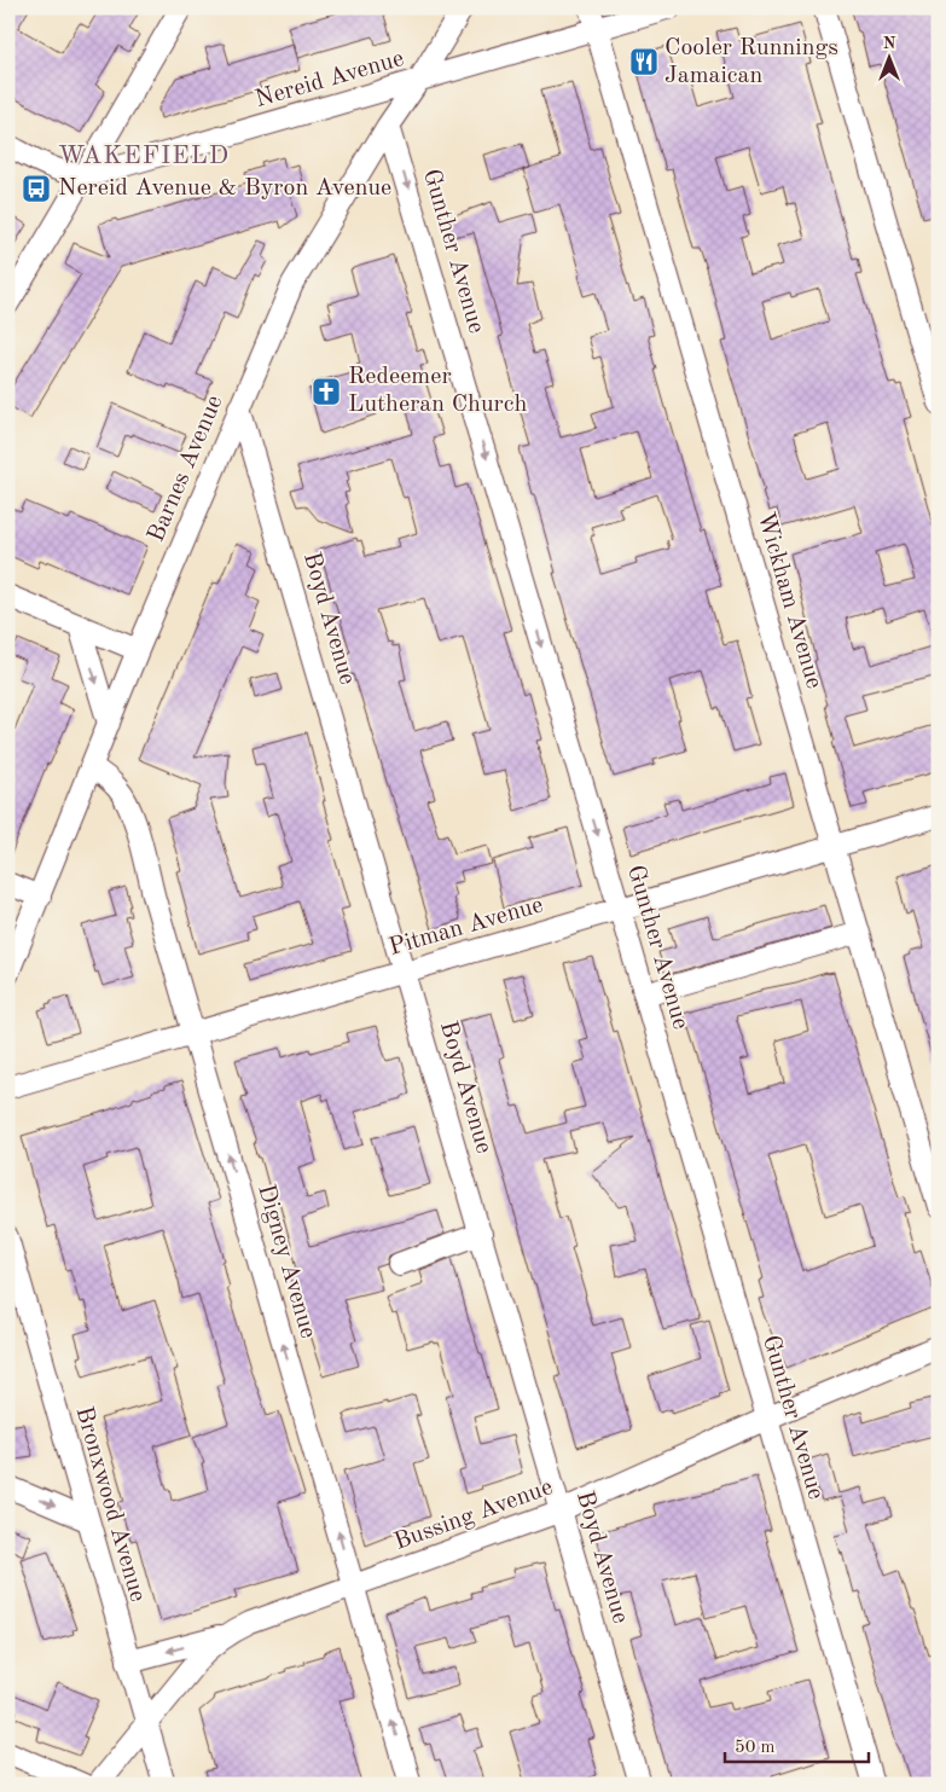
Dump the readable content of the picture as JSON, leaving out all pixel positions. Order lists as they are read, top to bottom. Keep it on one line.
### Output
{"streets":{"street":["Nereid Avenue","Gunther Avenue","Barnes Avenue","Wickham Avenue","Boyd Avenue","Pitman Avenue","Digney Avenue","Bronxwood Avenue","Bussing Avenue"]},"crossings":[["Nereid Avenue","Barnes Avenue"],["Nereid Avenue","Wickham Avenue"],["Gunther Avenue","Barnes Avenue"],["Gunther Avenue","Pitman Avenue"],["Gunther Avenue","Bussing Avenue"],["Barnes Avenue","Boyd Avenue"],["Barnes Avenue","Digney Avenue"],["Wickham Avenue","Pitman Avenue"],["Boyd Avenue","Pitman Avenue"],["Boyd Avenue","Bussing Avenue"],["Pitman Avenue","Digney Avenue"],["Digney Avenue","Bussing Avenue"],["Bronxwood Avenue","Bussing Avenue"]],"one_way":["Gunther Avenue","Digney Avenue"],"districts":["WAKEFIELD"],"places":{"restaurant":["Cooler Runnings Jamaican"],"bus stop":["Nereid Avenue & Byron Avenue"],"church":["Redeemer Lutheran Church"]},"scale_bar":"50 m","north":"top"}
